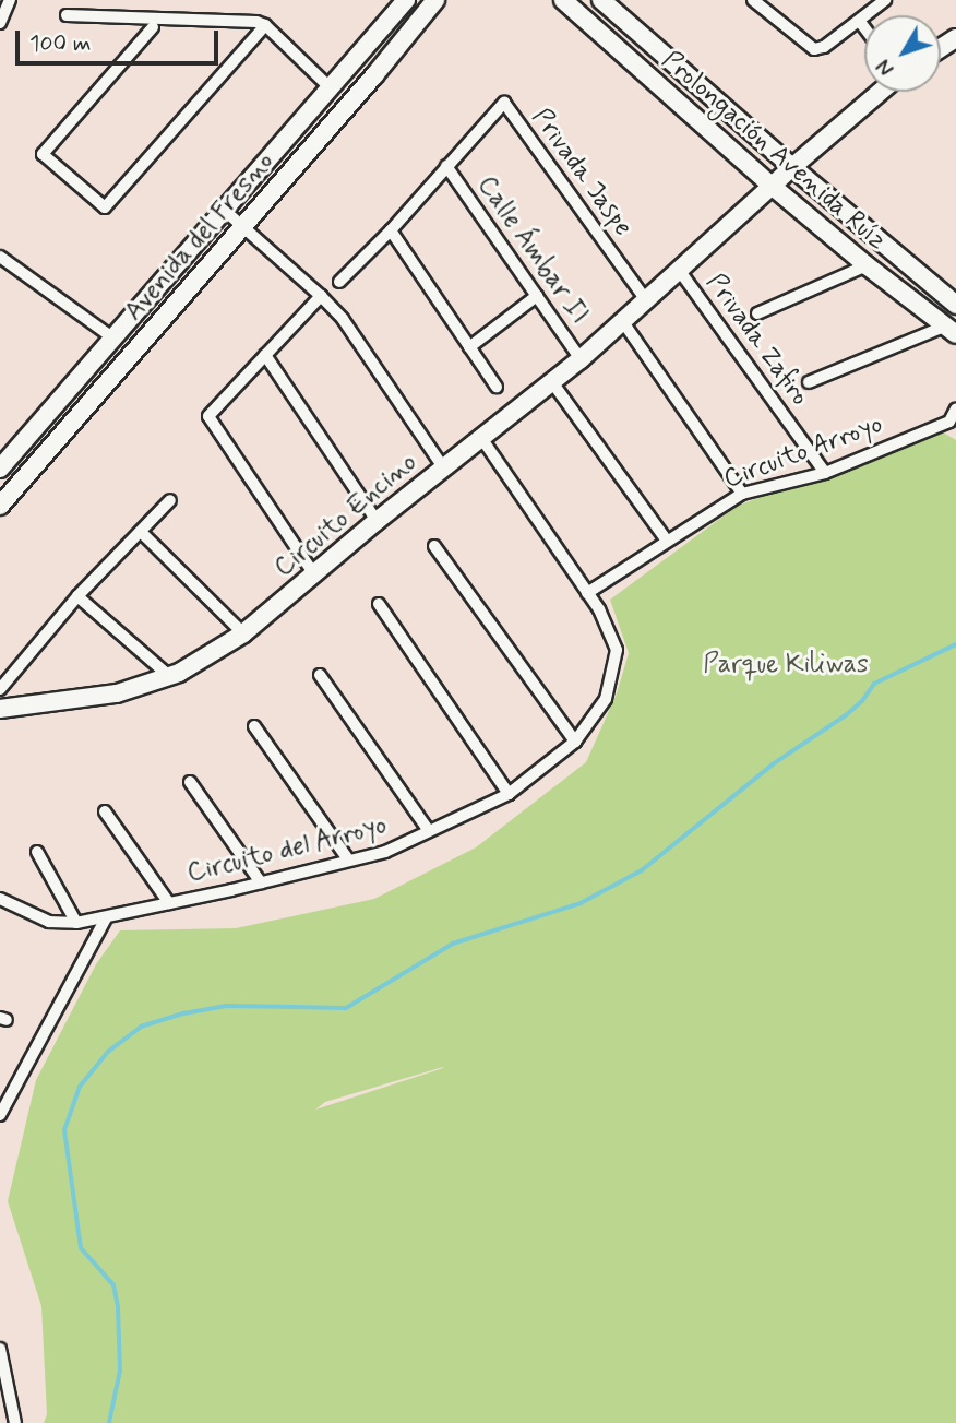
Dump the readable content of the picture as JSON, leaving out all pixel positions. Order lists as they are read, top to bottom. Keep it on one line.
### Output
{"streets":{"street":["Prolongación Avenida Ruíz","Privada Jaspe","Avenida del Fresno","Calle Ámbar II","Privada Zafiro","Circuito Arroyo","Circuito Encino","Circuito del Arroyo"]},"crossings":[["Prolongación Avenida Ruíz","Circuito Encino"],["Privada Jaspe","Calle Ámbar II"],["Privada Jaspe","Circuito Encino"],["Calle Ámbar II","Circuito Encino"],["Privada Zafiro","Circuito Arroyo"],["Privada Zafiro","Circuito Encino"],["Circuito Arroyo","Circuito del Arroyo"],["Circuito Encino","Circuito del Arroyo"]],"parks":["Parque Kiliwas"],"scale_bar":"100 m","north":"bottom left"}
